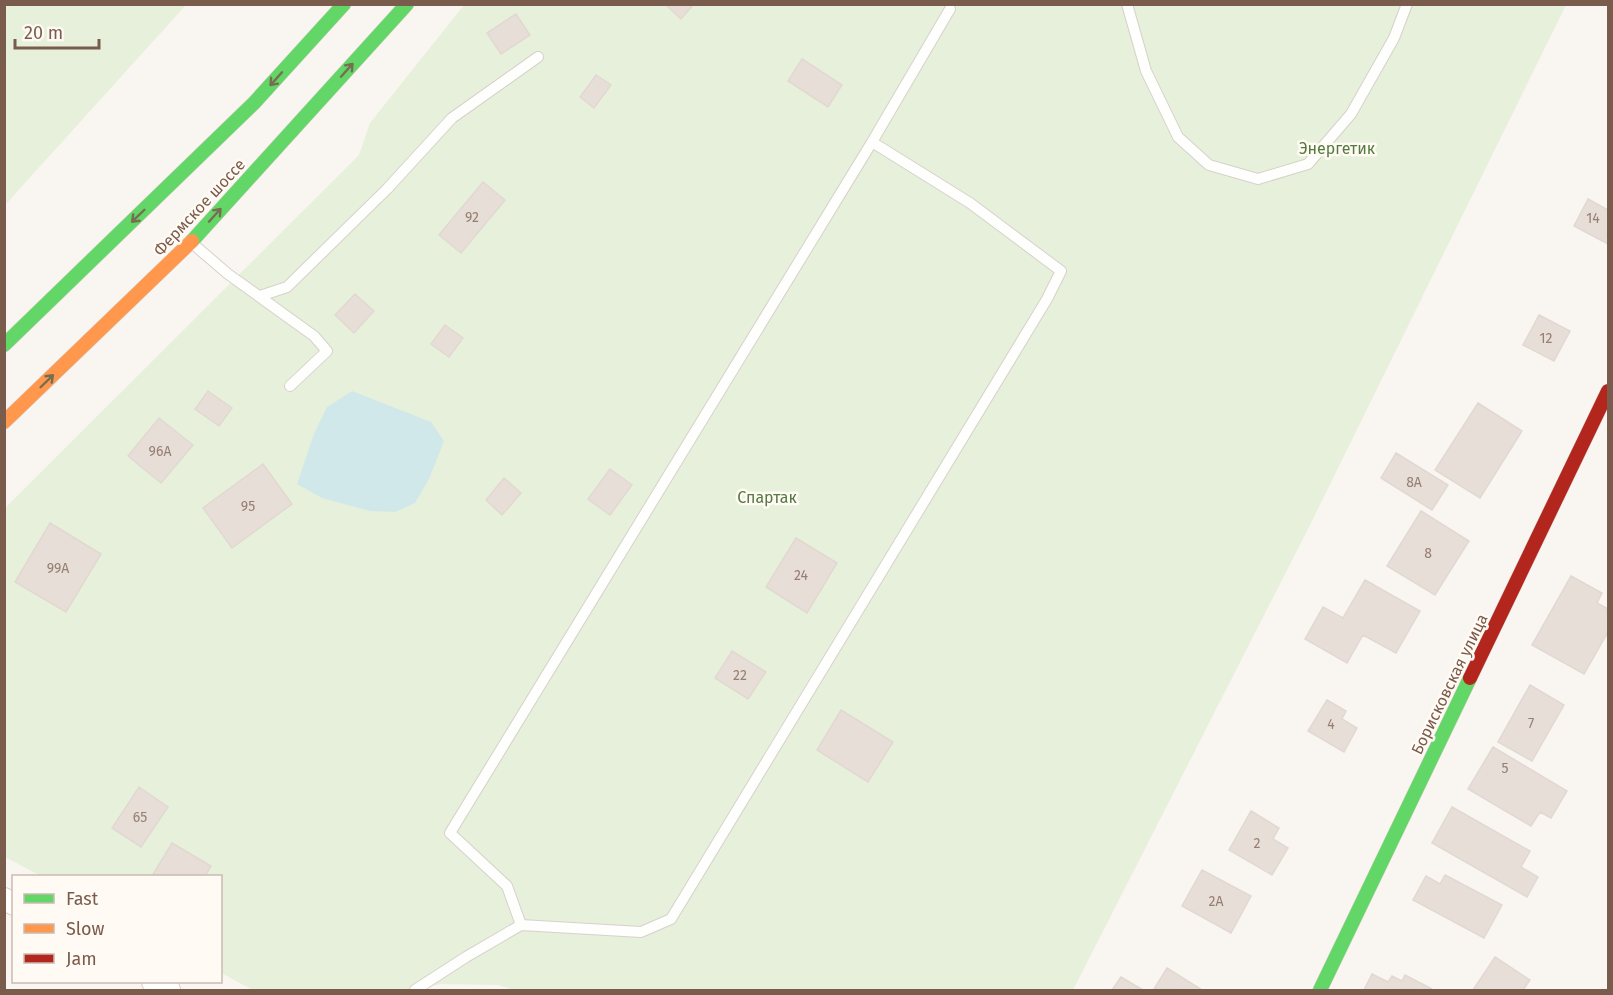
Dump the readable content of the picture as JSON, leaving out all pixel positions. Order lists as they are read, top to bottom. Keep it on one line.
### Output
{"streets":{"main road":["Фермское шоссе","Борисковская улица"]},"parks":["Энергетик","Спартак"],"house_numbers":["92","14","12","96А","8А","95","8","99А","24","22","7","4","5","65","2","2А"],"legend":["Fast","Slow","Jam"],"scale_bar":"20 m"}
